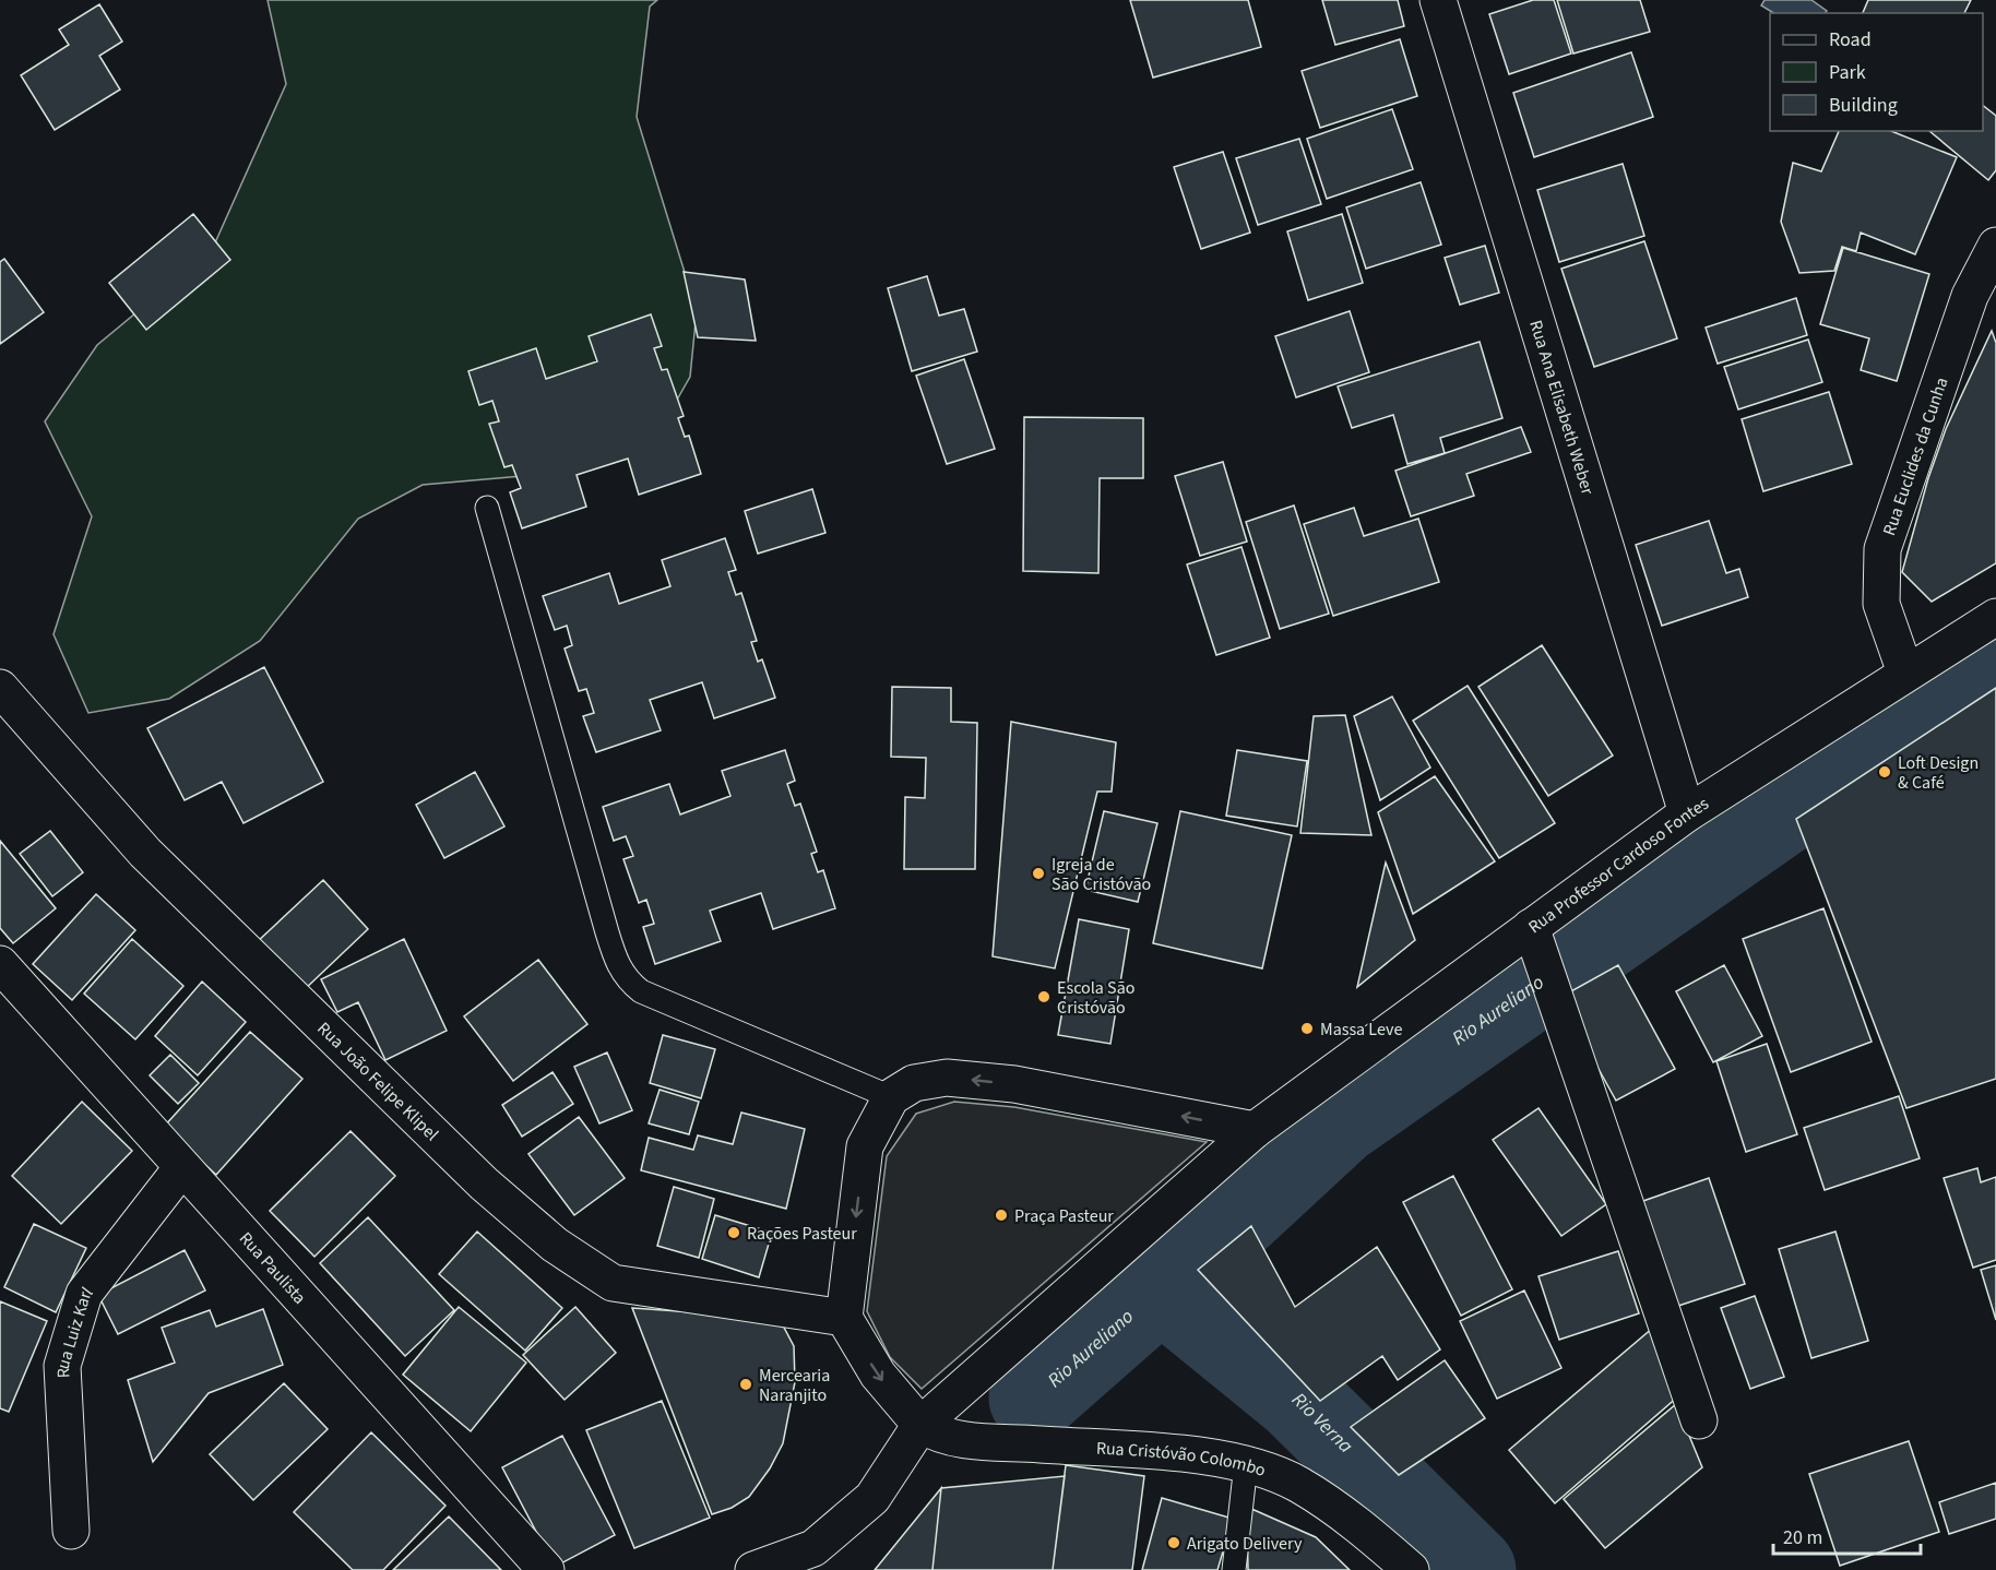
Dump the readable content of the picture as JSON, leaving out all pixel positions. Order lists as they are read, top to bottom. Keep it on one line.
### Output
{"streets":{"street":["Rua Ana Elisabeth Weber","Rua Euclides da Cunha","Rua Professor Cardoso Fontes","Rua João Felipe Klipel","Rua Paulista","Rua Luiz Karl","Rua Cristóvão Colombo"]},"crossings":[["Rua Ana Elisabeth Weber","Rua Professor Cardoso Fontes"],["Rua Euclides da Cunha","Rua Professor Cardoso Fontes"],["Rua Paulista","Rua Luiz Karl"]],"water":["Rio Aureliano","Rio Verna"],"places":["Loft Design & Café","Igreja de São Cristóvão","Escola São Cristóvão","Massa Leve","Praça Pasteur","Rações Pasteur","Mercearia Naranjito","Arigato Delivery"],"legend":["Road","Park","Building"],"scale_bar":"20 m"}
